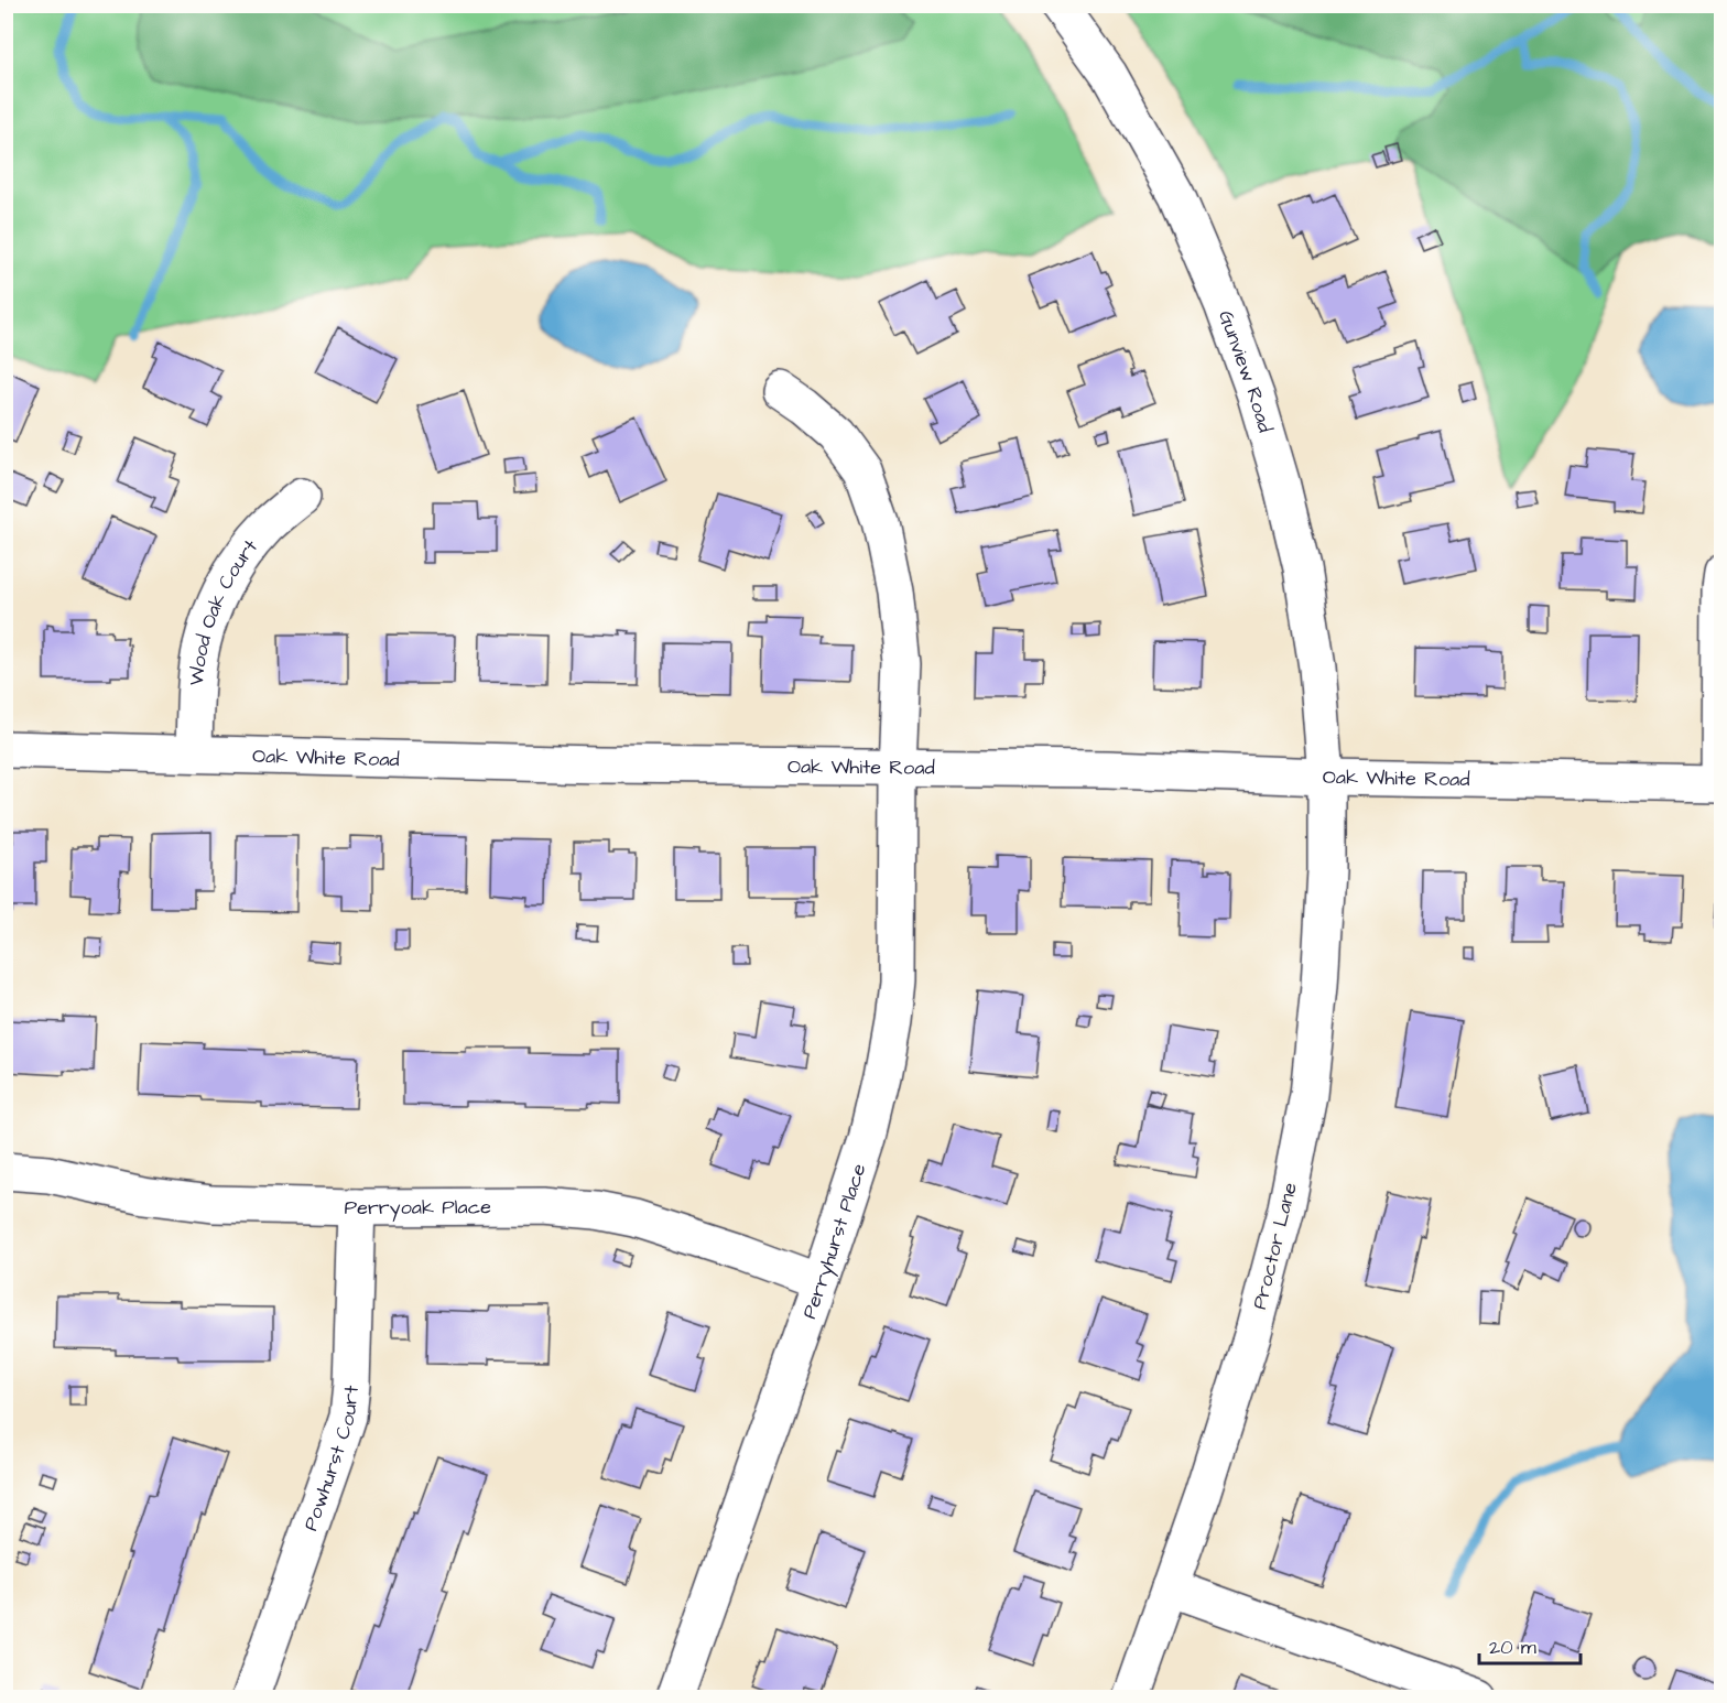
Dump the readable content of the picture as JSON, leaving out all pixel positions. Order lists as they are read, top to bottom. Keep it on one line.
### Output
{"streets":{"street":["Gunview Road","Wood Oak Court","Oak White Road","Perryoak Place","Perryhurst Place","Proctor Lane","Powhurst Court"]},"crossings":[["Gunview Road","Oak White Road"],["Gunview Road","Proctor Lane"],["Wood Oak Court","Oak White Road"],["Oak White Road","Perryhurst Place"],["Oak White Road","Proctor Lane"],["Perryoak Place","Perryhurst Place"],["Perryoak Place","Powhurst Court"]],"scale_bar":"20 m"}
